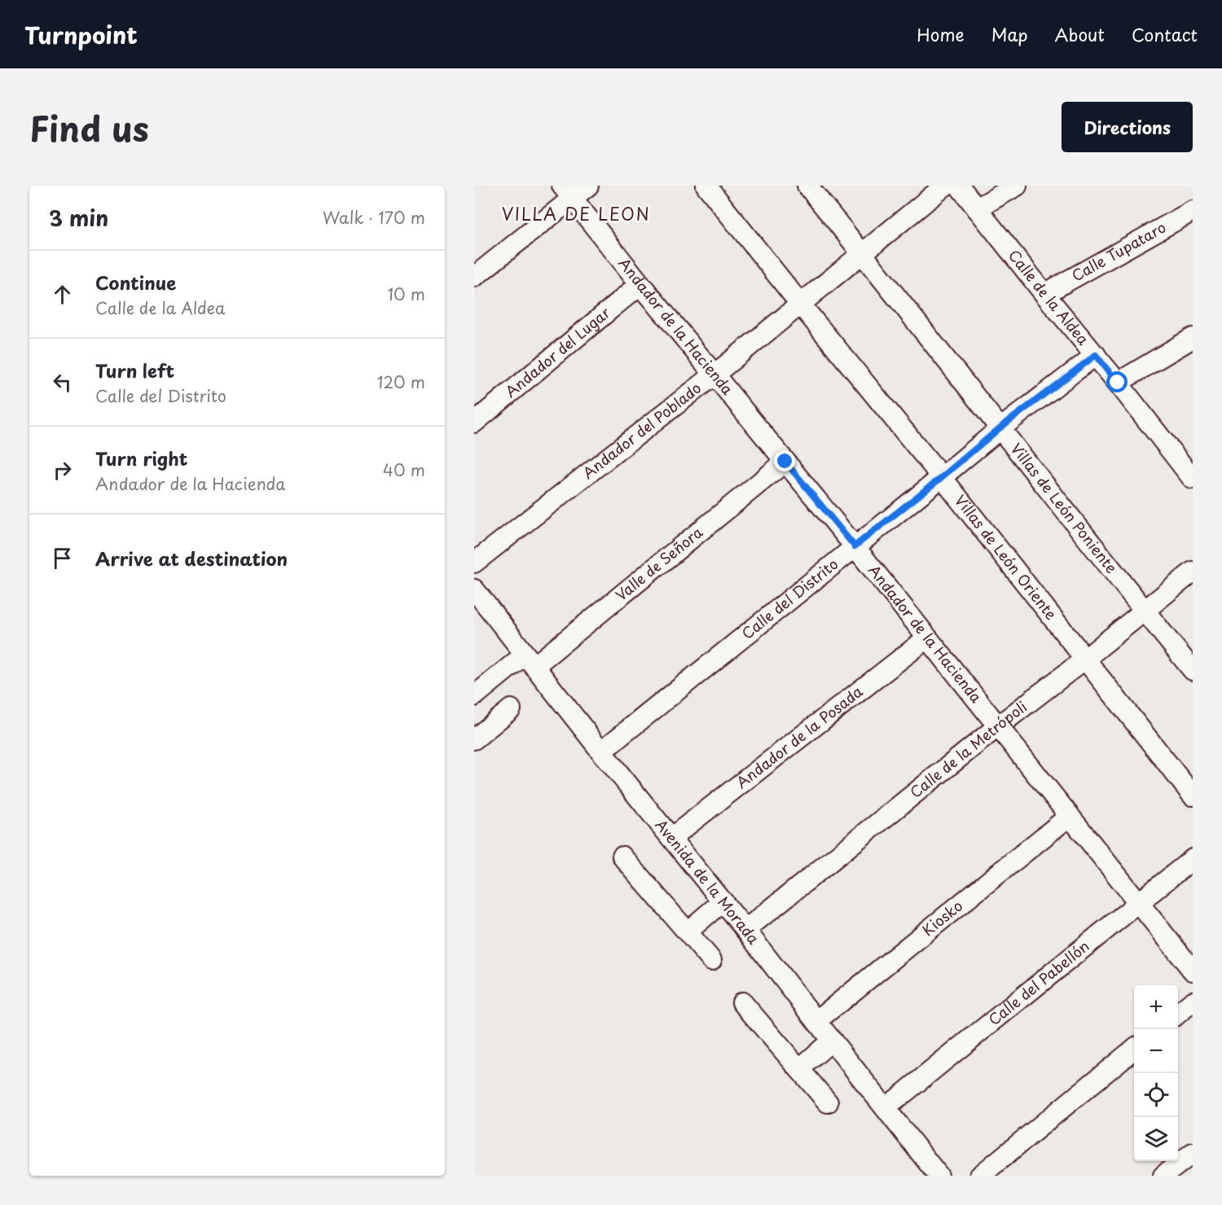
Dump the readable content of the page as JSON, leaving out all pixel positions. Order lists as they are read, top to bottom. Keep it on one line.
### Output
{"streets":{"street":["Calle Tupataro","Calle de la Aldea","Andador de la Hacienda","Andador del Lugar","Andador del Poblado","Villas de León Poniente","Villas de León Oriente","Valle de Señora","Calle del Distrito","Andador de la Posada","Calle de la Metrópoli","Avenida de la Morada","Kiosko","Calle del Pabellón"]},"crossings":[["Calle Tupataro","Calle de la Aldea"],["Calle de la Aldea","Calle del Distrito"],["Andador de la Hacienda","Andador del Lugar"],["Andador de la Hacienda","Andador del Poblado"],["Andador de la Hacienda","Valle de Señora"],["Andador de la Hacienda","Calle del Distrito"],["Andador de la Hacienda","Andador de la Posada"],["Andador de la Hacienda","Calle de la Metrópoli"],["Andador de la Hacienda","Kiosko"],["Andador de la Hacienda","Calle del Pabellón"],["Andador del Poblado","Villas de León Poniente"],["Andador del Poblado","Villas de León Oriente"],["Villas de León Poniente","Calle del Distrito"],["Villas de León Poniente","Calle de la Metrópoli"],["Villas de León Oriente","Calle del Distrito"],["Villas de León Oriente","Calle de la Metrópoli"],["Valle de Señora","Avenida de la Morada"],["Calle del Distrito","Avenida de la Morada"],["Andador de la Posada","Avenida de la Morada"],["Calle de la Metrópoli","Avenida de la Morada"],["Avenida de la Morada","Kiosko"],["Avenida de la Morada","Calle del Pabellón"]],"districts":["VILLA DE LEON"],"page":{"header":"Turnpoint","nav":["Home","Map","About","Contact"],"title":"Find us","buttons":"Directions","heading":["3 min","Walk · 170 m"],"list":[["Continue","Calle de la Aldea","10 m"],["Turn left","Calle del Distrito","120 m"],["Turn right","Andador de la Hacienda","40 m"],"Arrive at destination"],"map_buttons":["+","−"]}}
